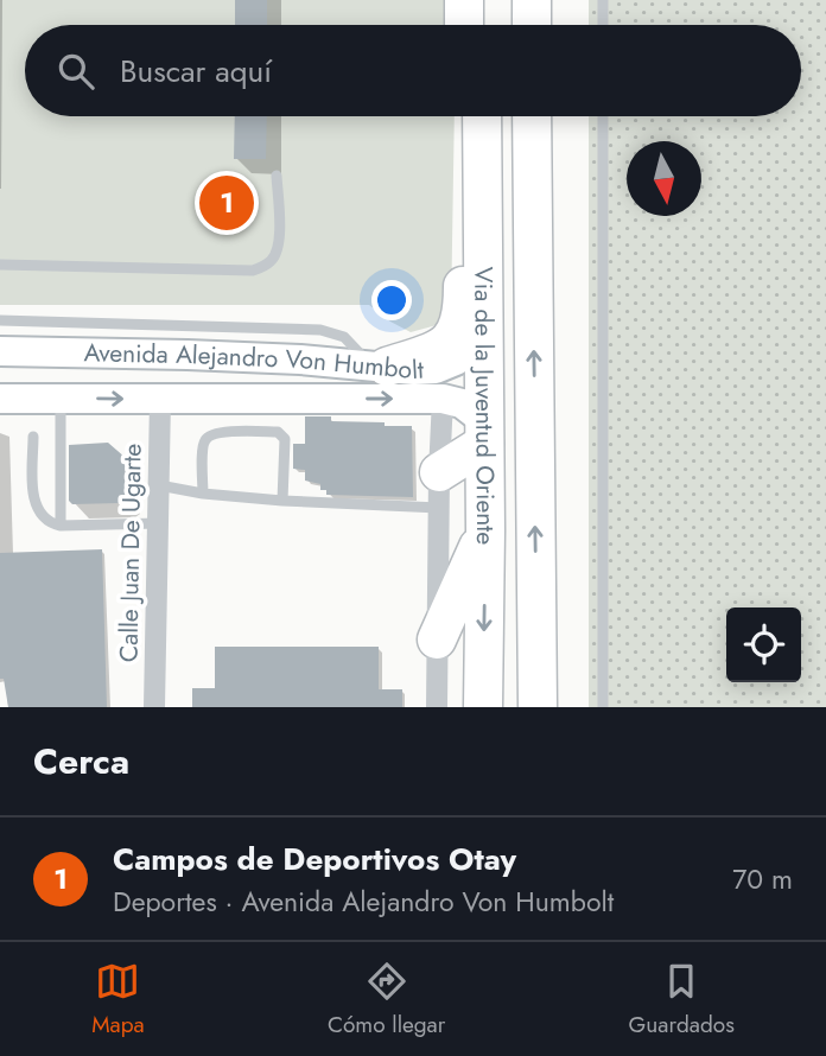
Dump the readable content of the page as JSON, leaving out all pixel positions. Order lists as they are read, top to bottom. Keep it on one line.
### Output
{"streets":{"highway":["Via de la Juventud Oriente"],"main road":["Avenida Alejandro Von Humbolt"],"street":["Calle Juan De Ugarte"]},"crossings":[["Avenida Alejandro Von Humbolt","Via de la Juventud Oriente"],["Avenida Alejandro Von Humbolt","Calle Juan De Ugarte"]],"north":"bottom","page":{"search":"Buscar aquí","pins":"1","heading":"Cerca","list":[{"mark":"1","name":"Campos de Deportivos Otay","note":"Deportes · Avenida Alejandro Von Humbolt","value":"70 m"}],"nav":["Mapa","Cómo llegar","Guardados"]}}
